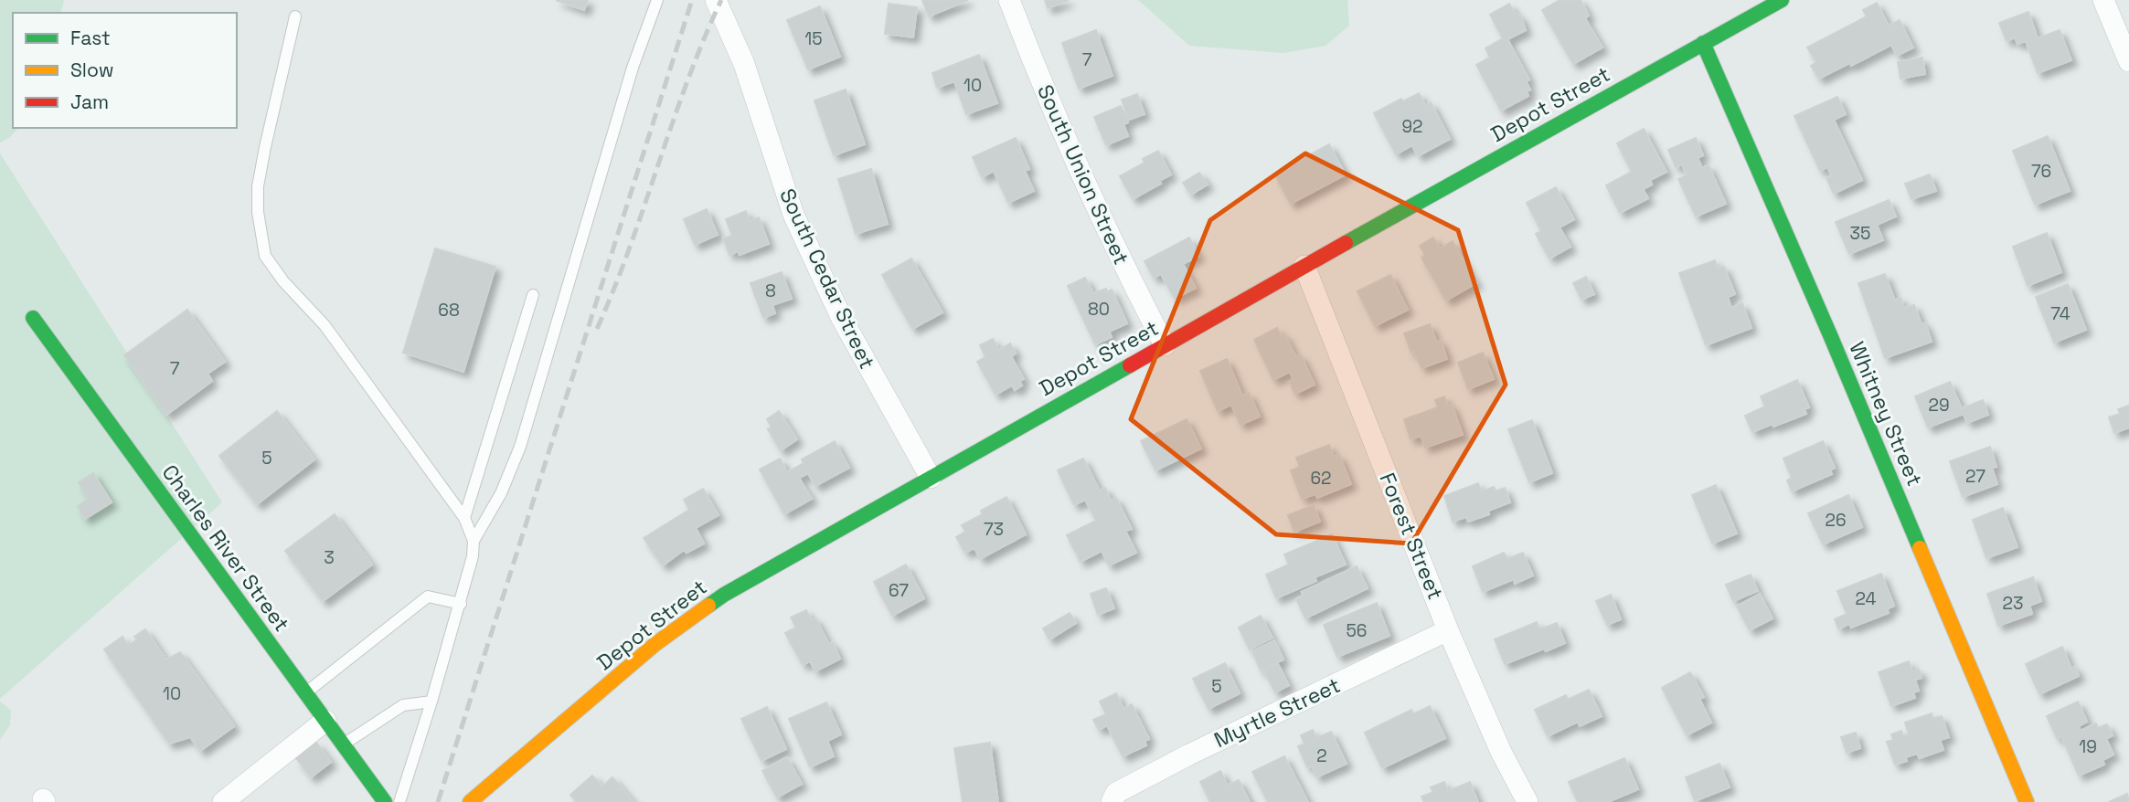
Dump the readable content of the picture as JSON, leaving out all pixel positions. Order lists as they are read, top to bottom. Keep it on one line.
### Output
{"streets":{"main road":["Depot Street","Whitney Street","Charles River Street"],"street":["South Union Street","South Cedar Street","Forest Street","Myrtle Street"]},"crossings":[["Depot Street","South Union Street"],["Depot Street","South Cedar Street"],["Depot Street","Whitney Street"],["Depot Street","Forest Street"],["Forest Street","Myrtle Street"]],"house_numbers":["15","7","10","92","76","35","8","80","68","74","7","29","5","27","62","26","73","3","67","24","23","56","5","10","19","2"],"legend":["Fast","Slow","Jam"]}
